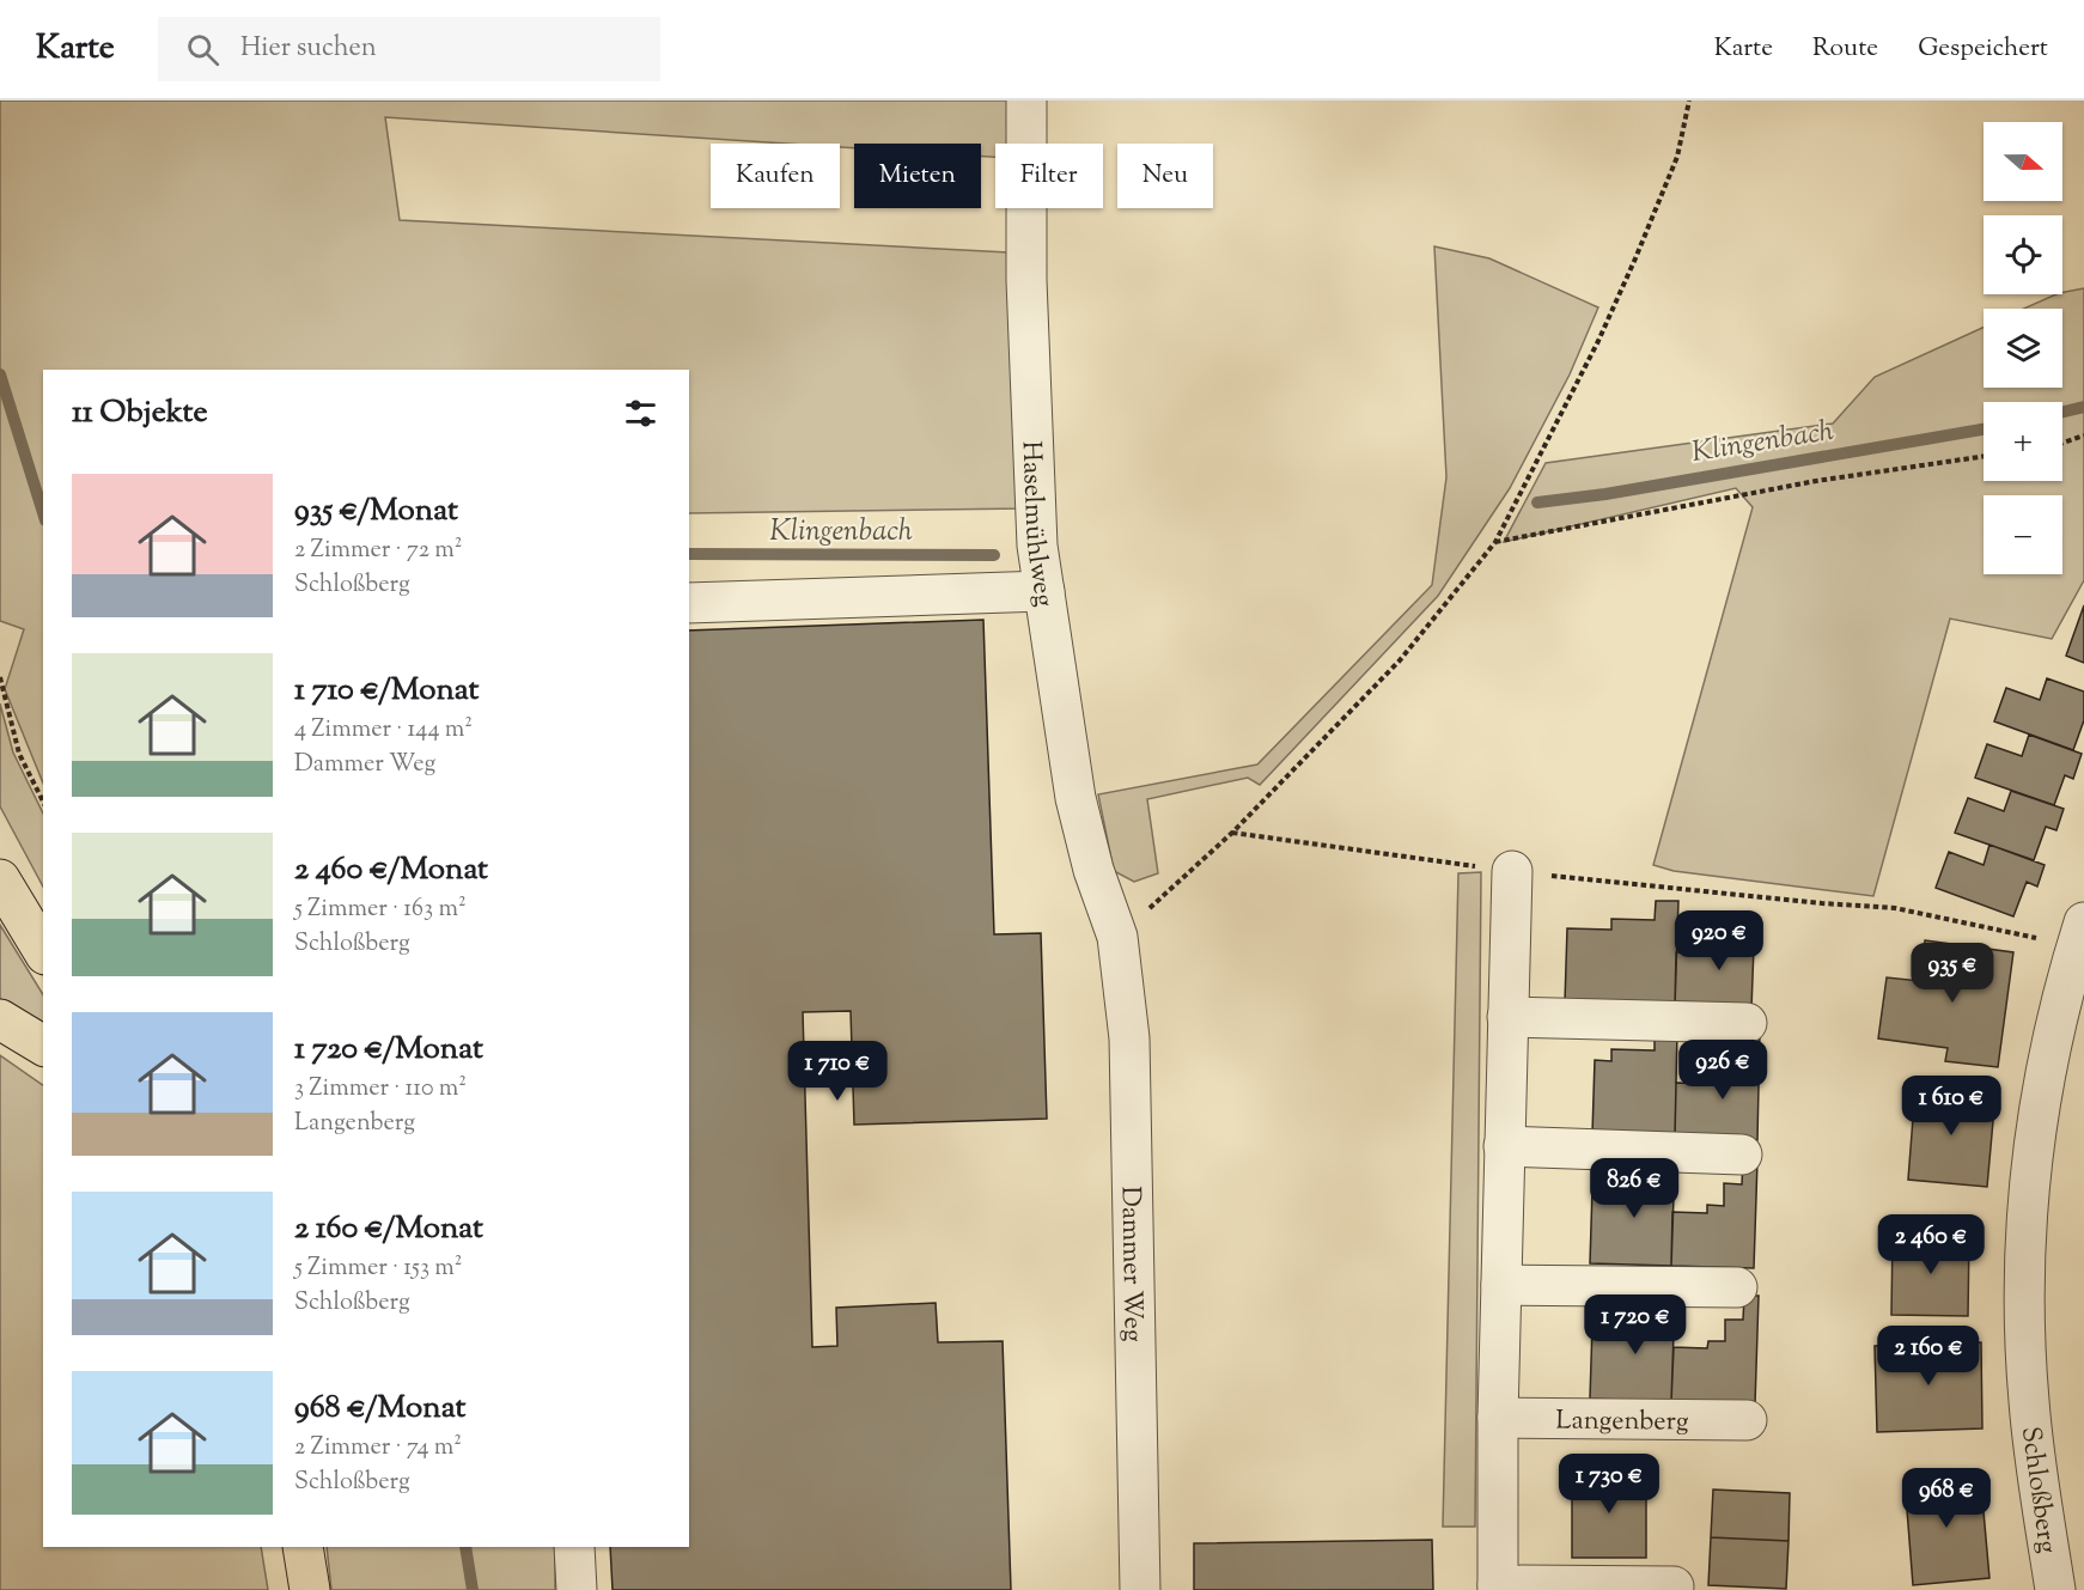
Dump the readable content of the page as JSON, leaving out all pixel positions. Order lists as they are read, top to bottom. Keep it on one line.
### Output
{"streets":{"street":["Haselmühlweg","Dammer Weg","Langenberg","Schloßberg"]},"crossings":[["Haselmühlweg","Dammer Weg"]],"water":["Klingenbach"],"north":"right","page":{"header":"Karte","search":"Hier suchen","nav":["Karte","Route","Gespeichert"],"map_buttons":["+","−"],"chip":["Kaufen","Mieten","Filter","Neu"],"heading":"11 Objekte","list":[{"name":"935 €/Monat","note":"2 Zimmer · 72 m² · Schloßberg"},{"name":"1 710 €/Monat","note":"4 Zimmer · 144 m² · Dammer Weg"},{"name":"2 460 €/Monat","note":"5 Zimmer · 163 m² · Schloßberg"},{"name":"1 720 €/Monat","note":"3 Zimmer · 110 m² · Langenberg"},{"name":"2 160 €/Monat","note":"5 Zimmer · 153 m² · Schloßberg"},{"name":"968 €/Monat","note":"2 Zimmer · 74 m² · Schloßberg"}],"price":["920 €","935 €","926 €","1 710 €","1 610 €","826 €","2 460 €","1 720 €","2 160 €","1 730 €","968 €"]}}
